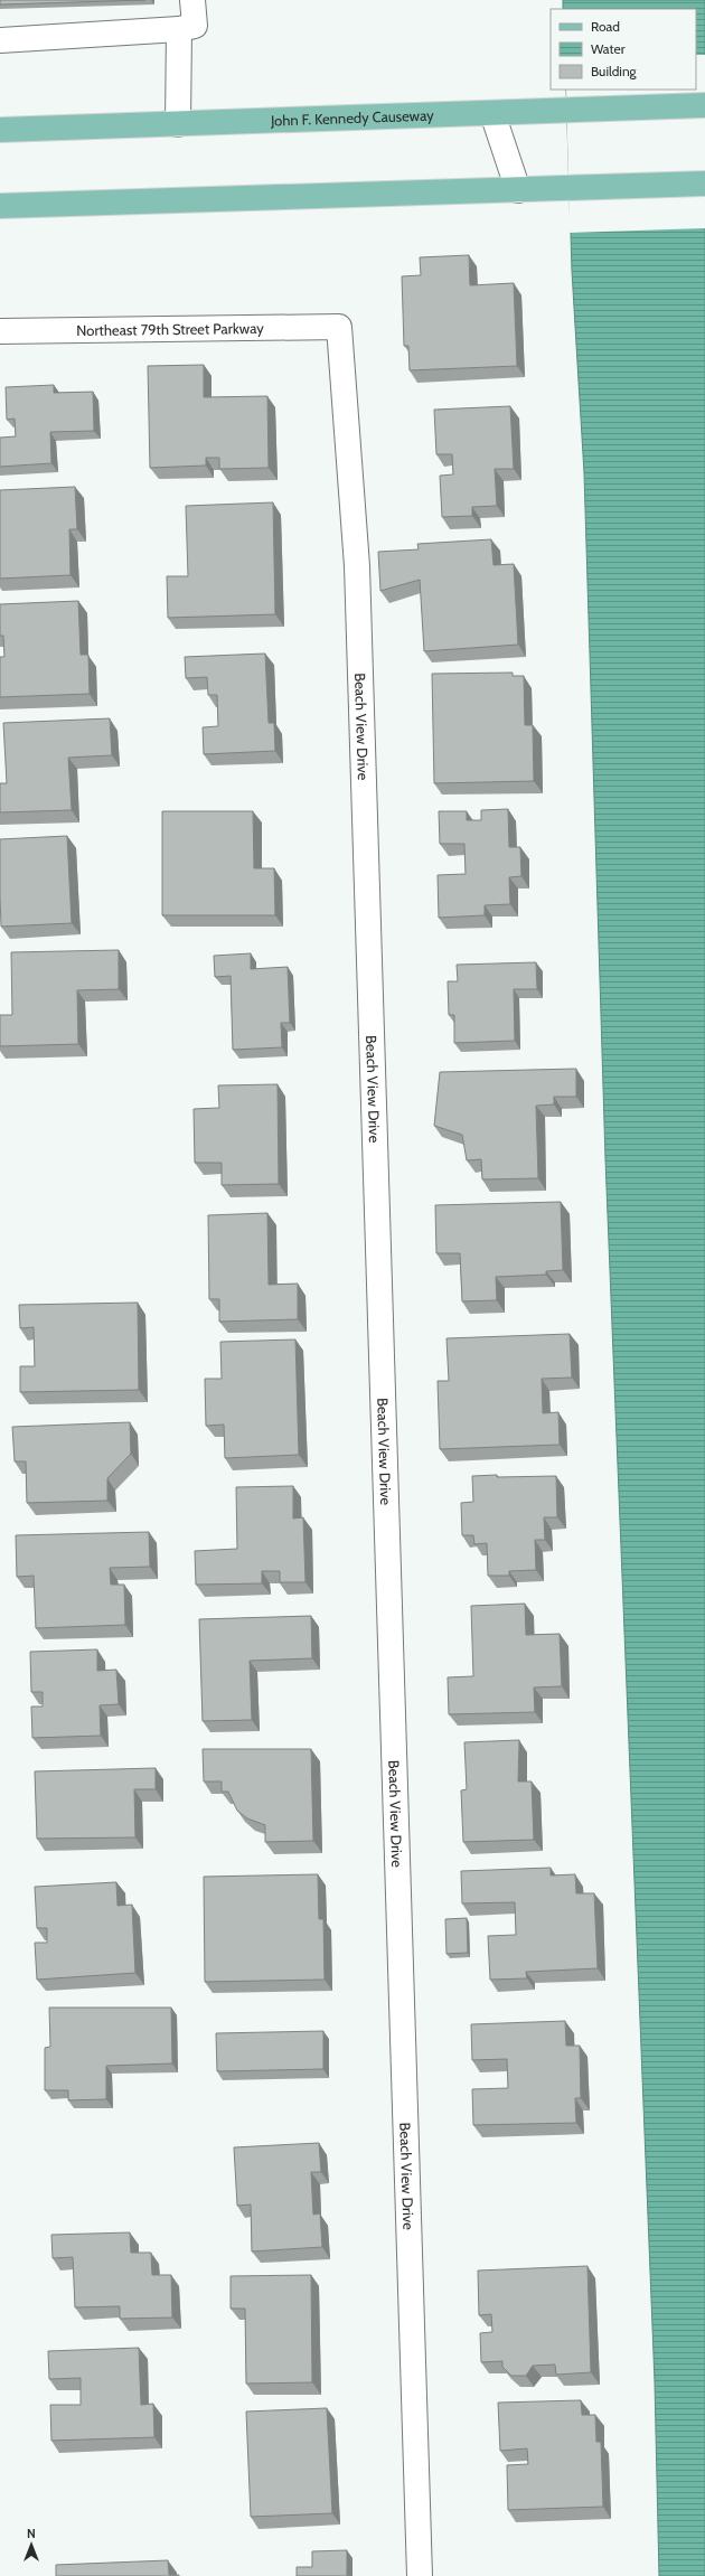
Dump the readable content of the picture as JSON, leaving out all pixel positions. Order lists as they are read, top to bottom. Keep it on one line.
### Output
{"streets":{"main road":["John F. Kennedy Causeway"],"street":["Northeast 79th Street Parkway","Beach View Drive"]},"crossings":[["Northeast 79th Street Parkway","Beach View Drive"]],"legend":["Road","Water","Building"],"north":"top"}
